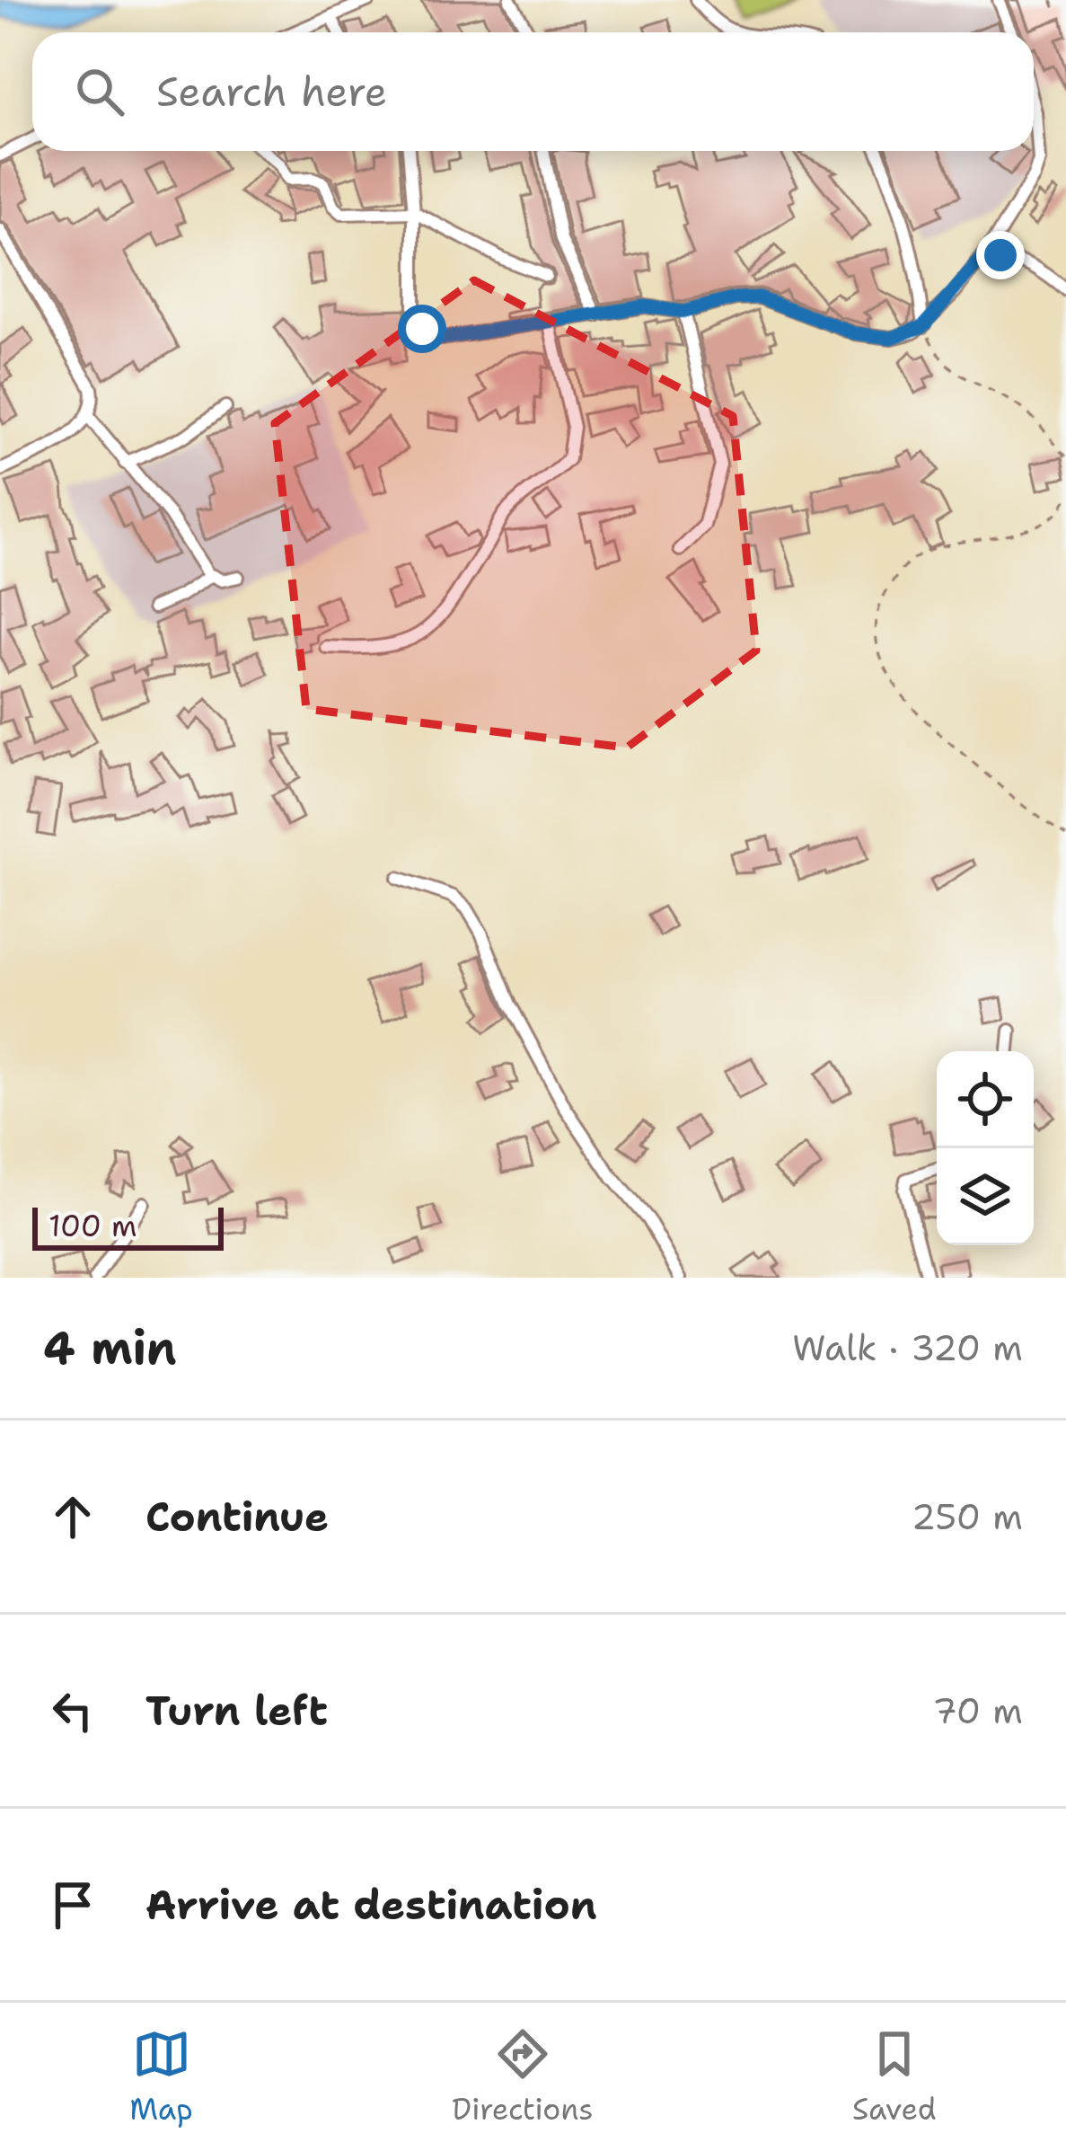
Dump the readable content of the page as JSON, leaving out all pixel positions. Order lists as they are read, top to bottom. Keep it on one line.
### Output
{"scale_bar":"100 m","page":{"search":"Search here","scale":"100 m","heading":["4 min","Walk · 320 m"],"list":[["Continue","250 m"],["Turn left","70 m"],"Arrive at destination"],"nav":["Map","Directions","Saved"]}}
